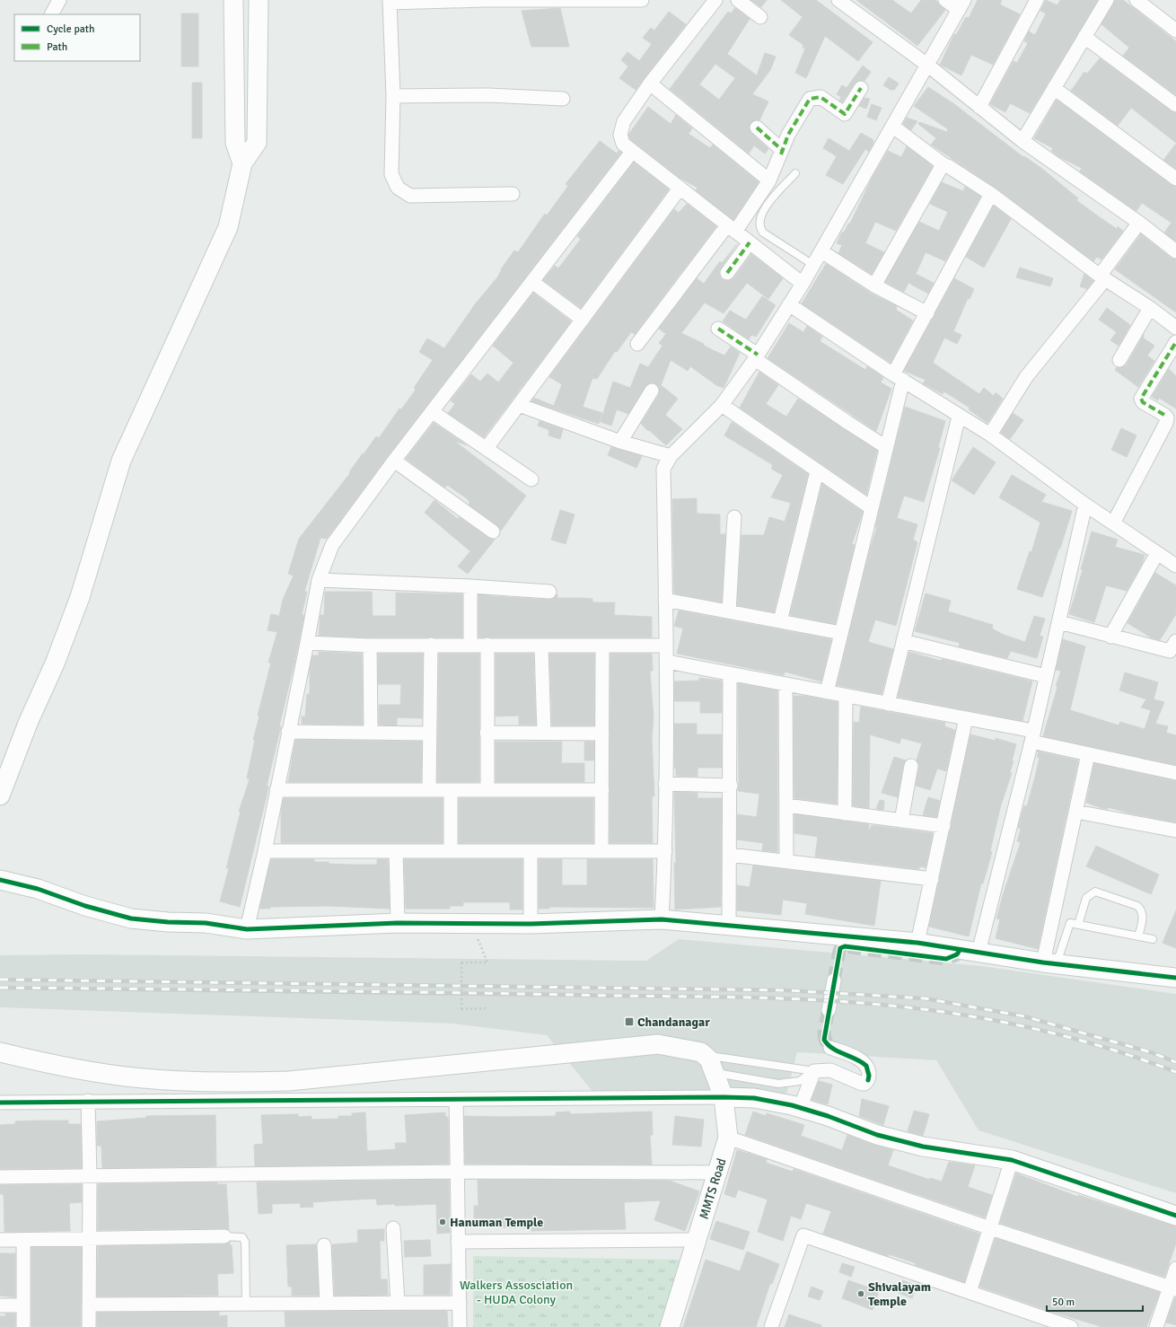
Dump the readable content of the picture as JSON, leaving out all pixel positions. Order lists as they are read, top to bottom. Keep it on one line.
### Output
{"streets":{"street":["MMTS Road"]},"parks":["Walkers Assosciation - HUDA Colony"],"places":{"transit":["Chandanagar"],"other":["Hanuman Temple","Shivalayam Temple"]},"legend":["Cycle path","Path"],"scale_bar":"50 m"}
